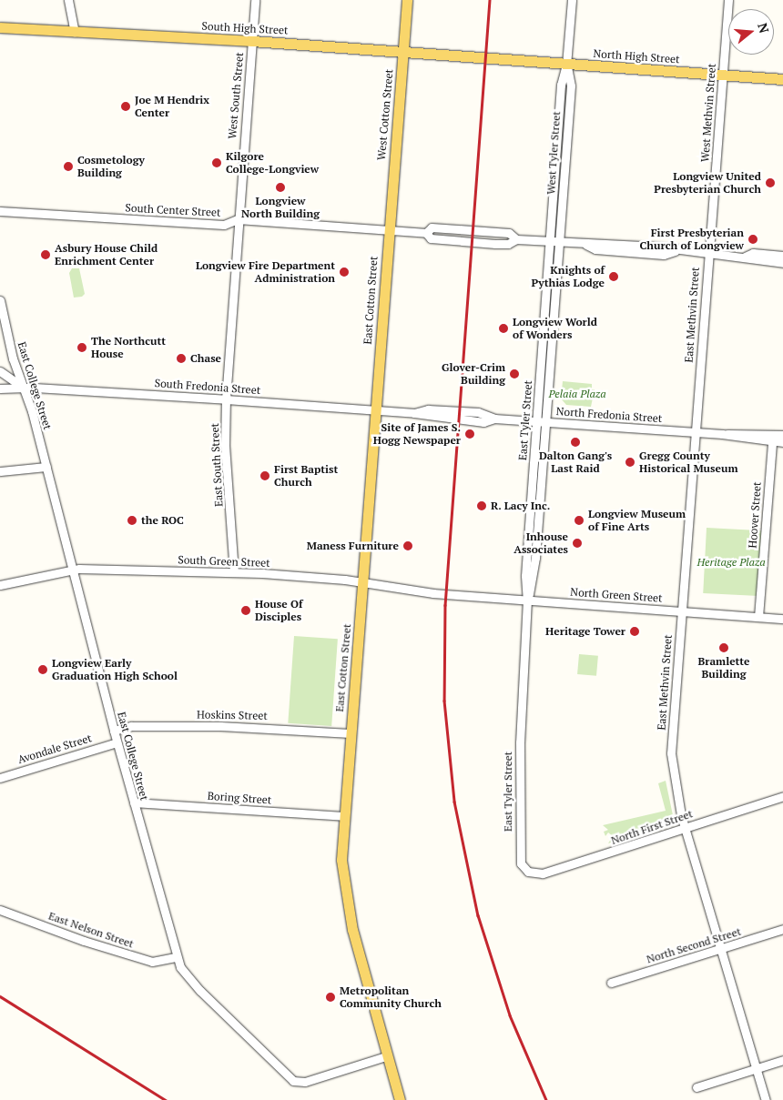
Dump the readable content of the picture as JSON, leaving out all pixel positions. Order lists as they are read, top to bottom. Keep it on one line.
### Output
{"streets":{"main road":["South High Street","North High Street","West Cotton Street","East Cotton Street"],"street":["West South Street","West Methvin Street","West Tyler Street","South Center Street","East Methvin Street","East College Street","South Fredonia Street","North Fredonia Street","East Tyler Street","East South Street","Hoover Street","South Green Street","North Green Street","Hoskins Street","Avondale Street","Boring Street","North First Street","East Nelson Street","North Second Street"]},"crossings":[["South High Street","North High Street"],["South High Street","West South Street"],["South High Street","West Cotton Street"],["North High Street","West Methvin Street"],["North High Street","West Tyler Street"],["West South Street","South Center Street"],["West South Street","East South Street"],["West Methvin Street","East Methvin Street"],["West Cotton Street","South Center Street"],["West Cotton Street","East Cotton Street"],["West Tyler Street","East Tyler Street"],["South Center Street","East Cotton Street"],["South Center Street","East South Street"],["East Cotton Street","East College Street"],["East Cotton Street","South Fredonia Street"],["East Cotton Street","South Green Street"],["East Cotton Street","Hoskins Street"],["East Cotton Street","Boring Street"],["East Methvin Street","North Fredonia Street"],["East Methvin Street","North Green Street"],["East Methvin Street","North First Street"],["East Methvin Street","North Second Street"],["East College Street","South Fredonia Street"],["East College Street","South Green Street"],["East College Street","Hoskins Street"],["East College Street","Avondale Street"],["East College Street","Boring Street"],["East College Street","East Nelson Street"],["South Fredonia Street","North Fredonia Street"],["South Fredonia Street","East South Street"],["North Fredonia Street","East Tyler Street"],["North Fredonia Street","Hoover Street"],["East Tyler Street","North Green Street"],["East Tyler Street","North First Street"],["East South Street","South Green Street"],["Hoover Street","North Green Street"],["South Green Street","North Green Street"]],"parks":["Pelaia Plaza","Heritage Plaza"],"places":["Joe M Hendrix Center","Kilgore College-Longview","Cosmetology Building","Longview United Presbyterian Church","Longview North Building","First Presbyterian Church of Longview","Asbury House Child Enrichment Center","Longview Fire Department Administration","Knights of Pythias Lodge","Longview World of Wonders","The Northcutt House","Chase","Glover-Crim Building","Site of James S. Hogg Newspaper","Dalton Gang's Last Raid","Gregg County Historical Museum","First Baptist Church","R. Lacy Inc.","the ROC","Longview Museum of Fine Arts","Inhouse Associates","Maness Furniture","House Of Disciples","Heritage Tower","Bramlette Building","Longview Early Graduation High School","Metropolitan Community Church"],"north":"right"}
